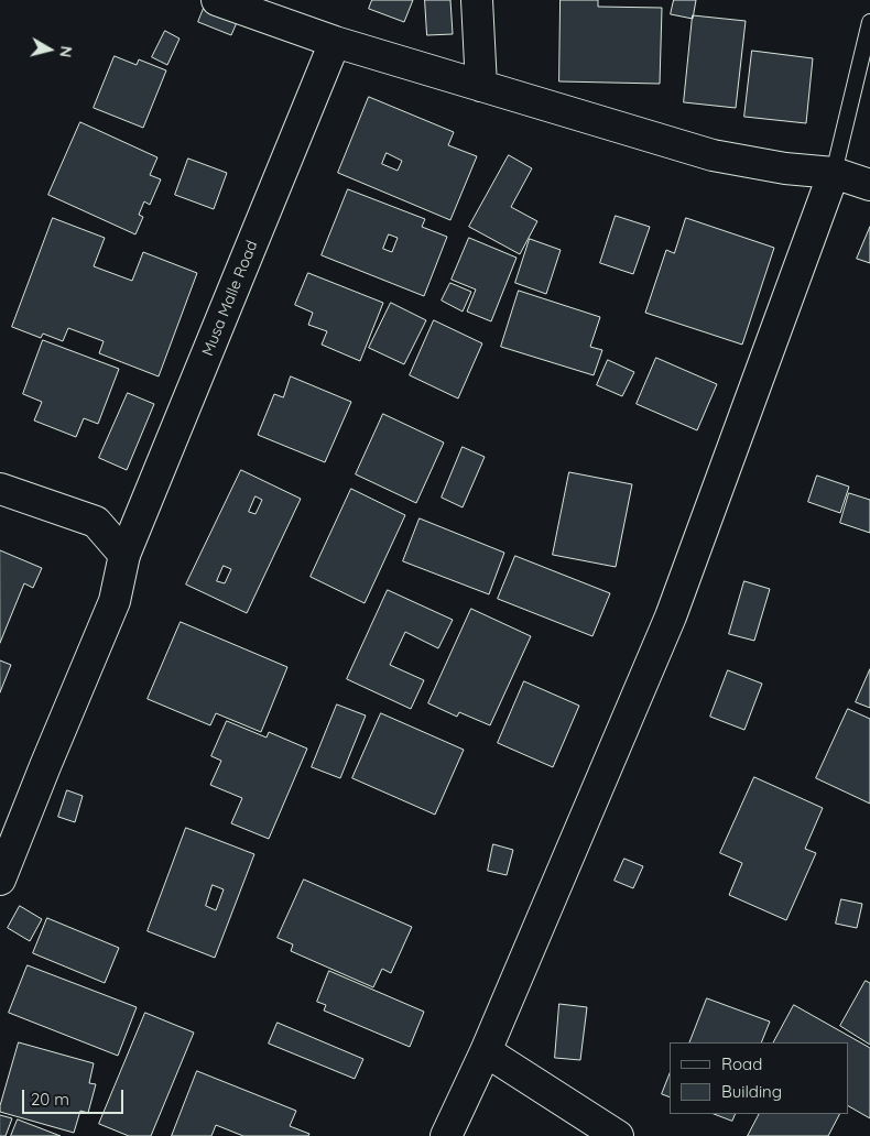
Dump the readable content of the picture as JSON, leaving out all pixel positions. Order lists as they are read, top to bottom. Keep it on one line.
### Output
{"streets":{"street":["Musa Malle Road"]},"legend":["Road","Building"],"scale_bar":"20 m","north":"right"}
